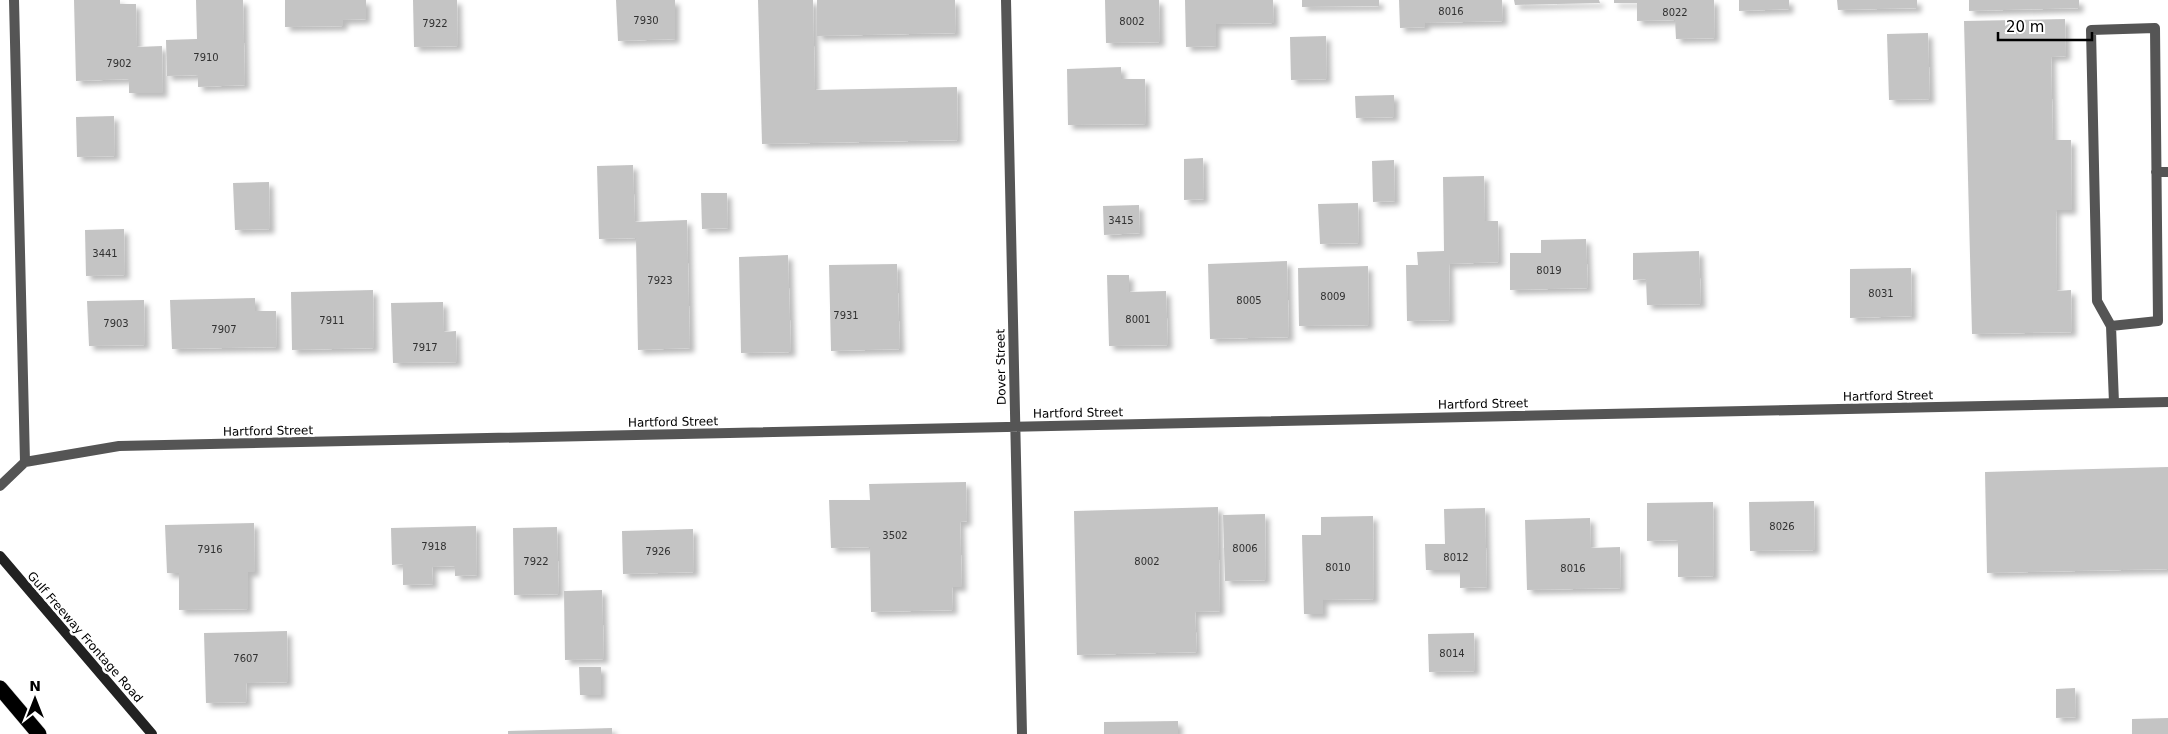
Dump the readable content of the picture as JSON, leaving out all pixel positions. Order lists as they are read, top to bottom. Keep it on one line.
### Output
{"streets":{"main road":["Gulf Freeway Frontage Road"],"street":["Dover Street","Hartford Street"]},"crossings":[["Dover Street","Hartford Street"]],"house_numbers":["8016","8022","7930","8002","7922","7910","7902","3415","3441","8019","7923","8031","8009","8005","7931","8001","7911","7903","7907","7917","8026","3502","7918","8006","7916","7926","8012","7922","8002","8010","8016","8014","7607"],"scale_bar":"20 m","north":"top"}
